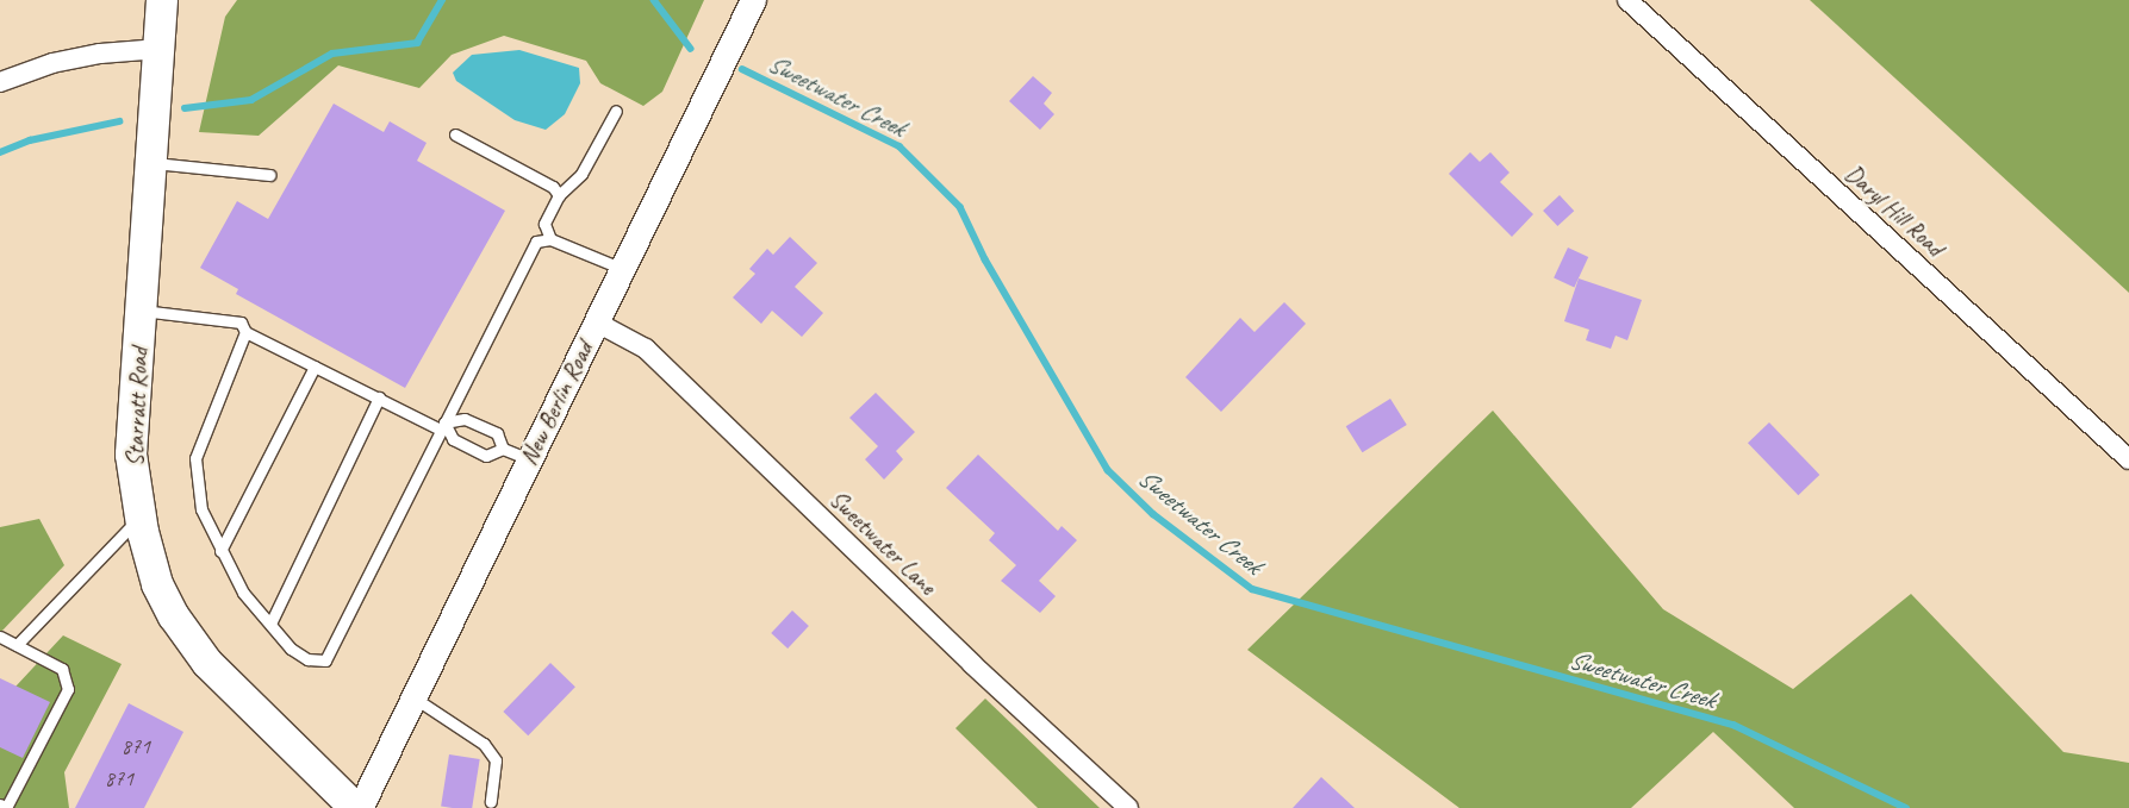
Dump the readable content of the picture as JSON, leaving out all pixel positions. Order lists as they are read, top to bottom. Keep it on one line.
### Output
{"streets":{"main road":["Starratt Road"],"street":["Daryl Hill Road","New Berlin Road","Sweetwater Lane"]},"crossings":[["New Berlin Road","Sweetwater Lane"]],"water":["Sweetwater Creek"],"house_numbers":["871","871"]}
